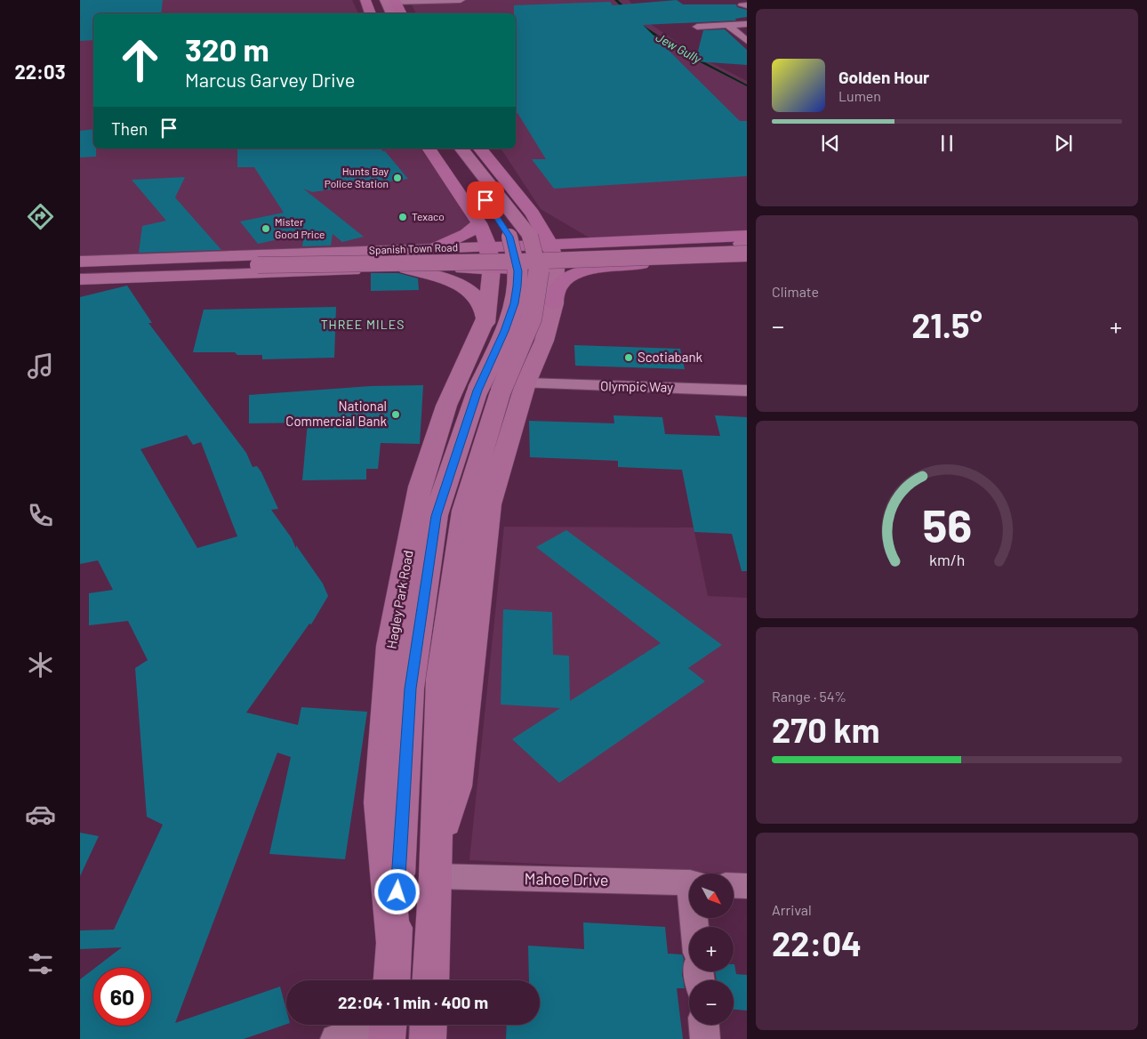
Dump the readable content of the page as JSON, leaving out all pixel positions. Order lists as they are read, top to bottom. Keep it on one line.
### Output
{"streets":{"highway":["Spanish Town Road"],"main road":["Hagley Park Road"],"street":["Olympic Way","Mahoe Drive"]},"crossings":[["Spanish Town Road","Hagley Park Road"],["Olympic Way","Hagley Park Road"],["Hagley Park Road","Mahoe Drive"]],"districts":["THREE MILES"],"water":["Jew Gully"],"places":["Hunts Bay Police Station","Texaco","Mister Good Price","Scotiabank","National Commercial Bank"],"north":"bottom right","page":{"tabs":"22:03","turn":["320 m","Marcus Garvey Drive"],"song":["Golden Hour","Lumen"],"then":"Then","tile":["Climate",["Range · 54%","270 km"],["Arrival","22:04"]],"heat":["−","21.5°","+"],"map_buttons":["+","−"],"limit":"60","trip":"22:04 · 1 min · 400 m","gauge":["56","km/h"]}}
